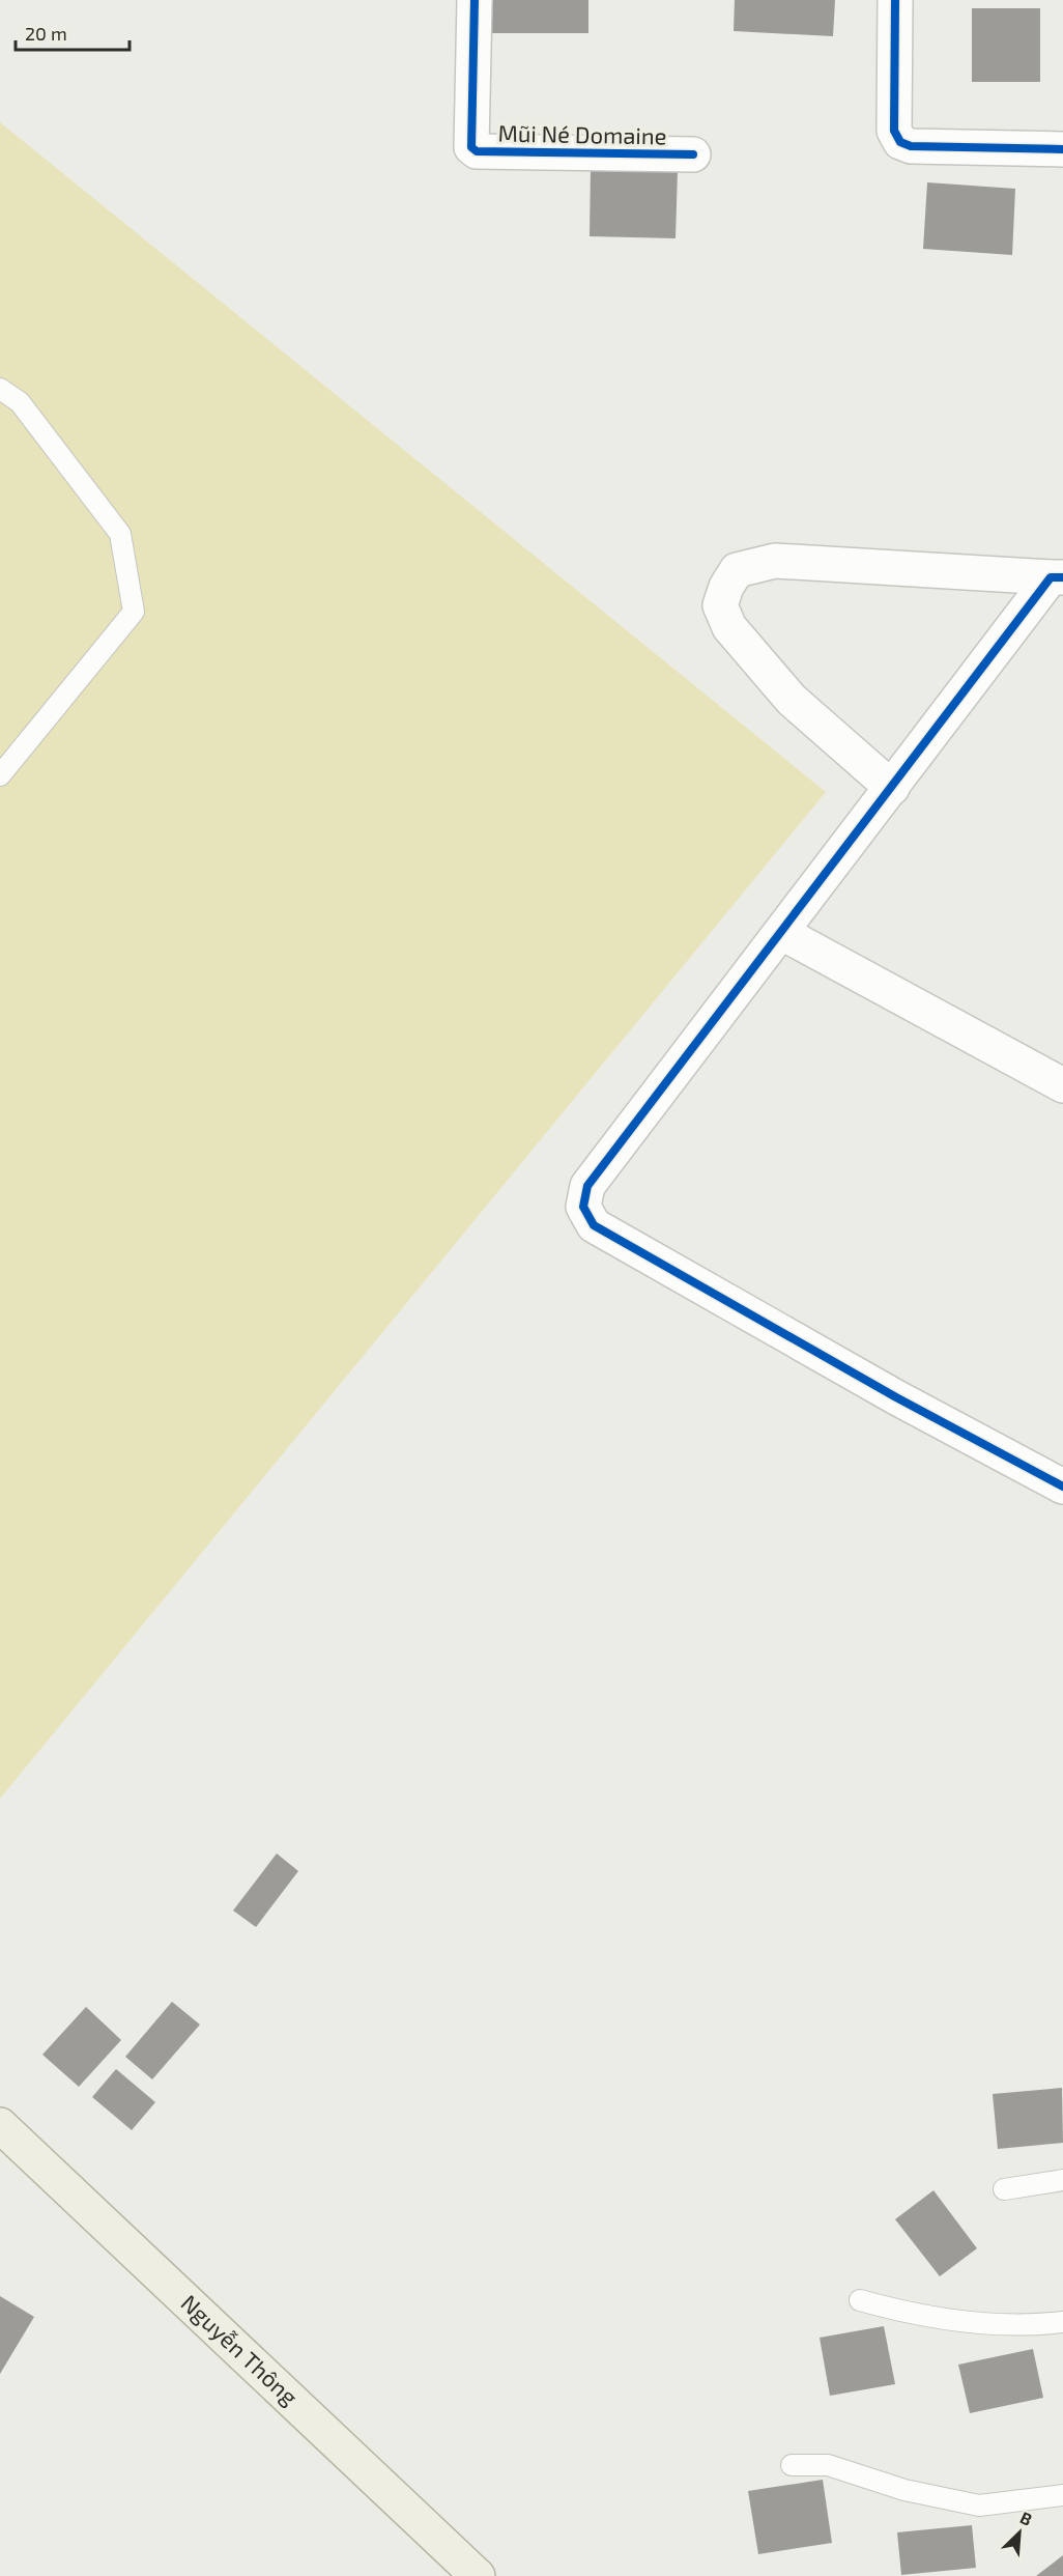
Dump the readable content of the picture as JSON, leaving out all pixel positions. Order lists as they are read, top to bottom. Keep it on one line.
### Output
{"streets":{"main road":["Nguyễn Thông"],"street":["Mũi Né Domaine"]},"scale_bar":"20 m","north":"top right"}
